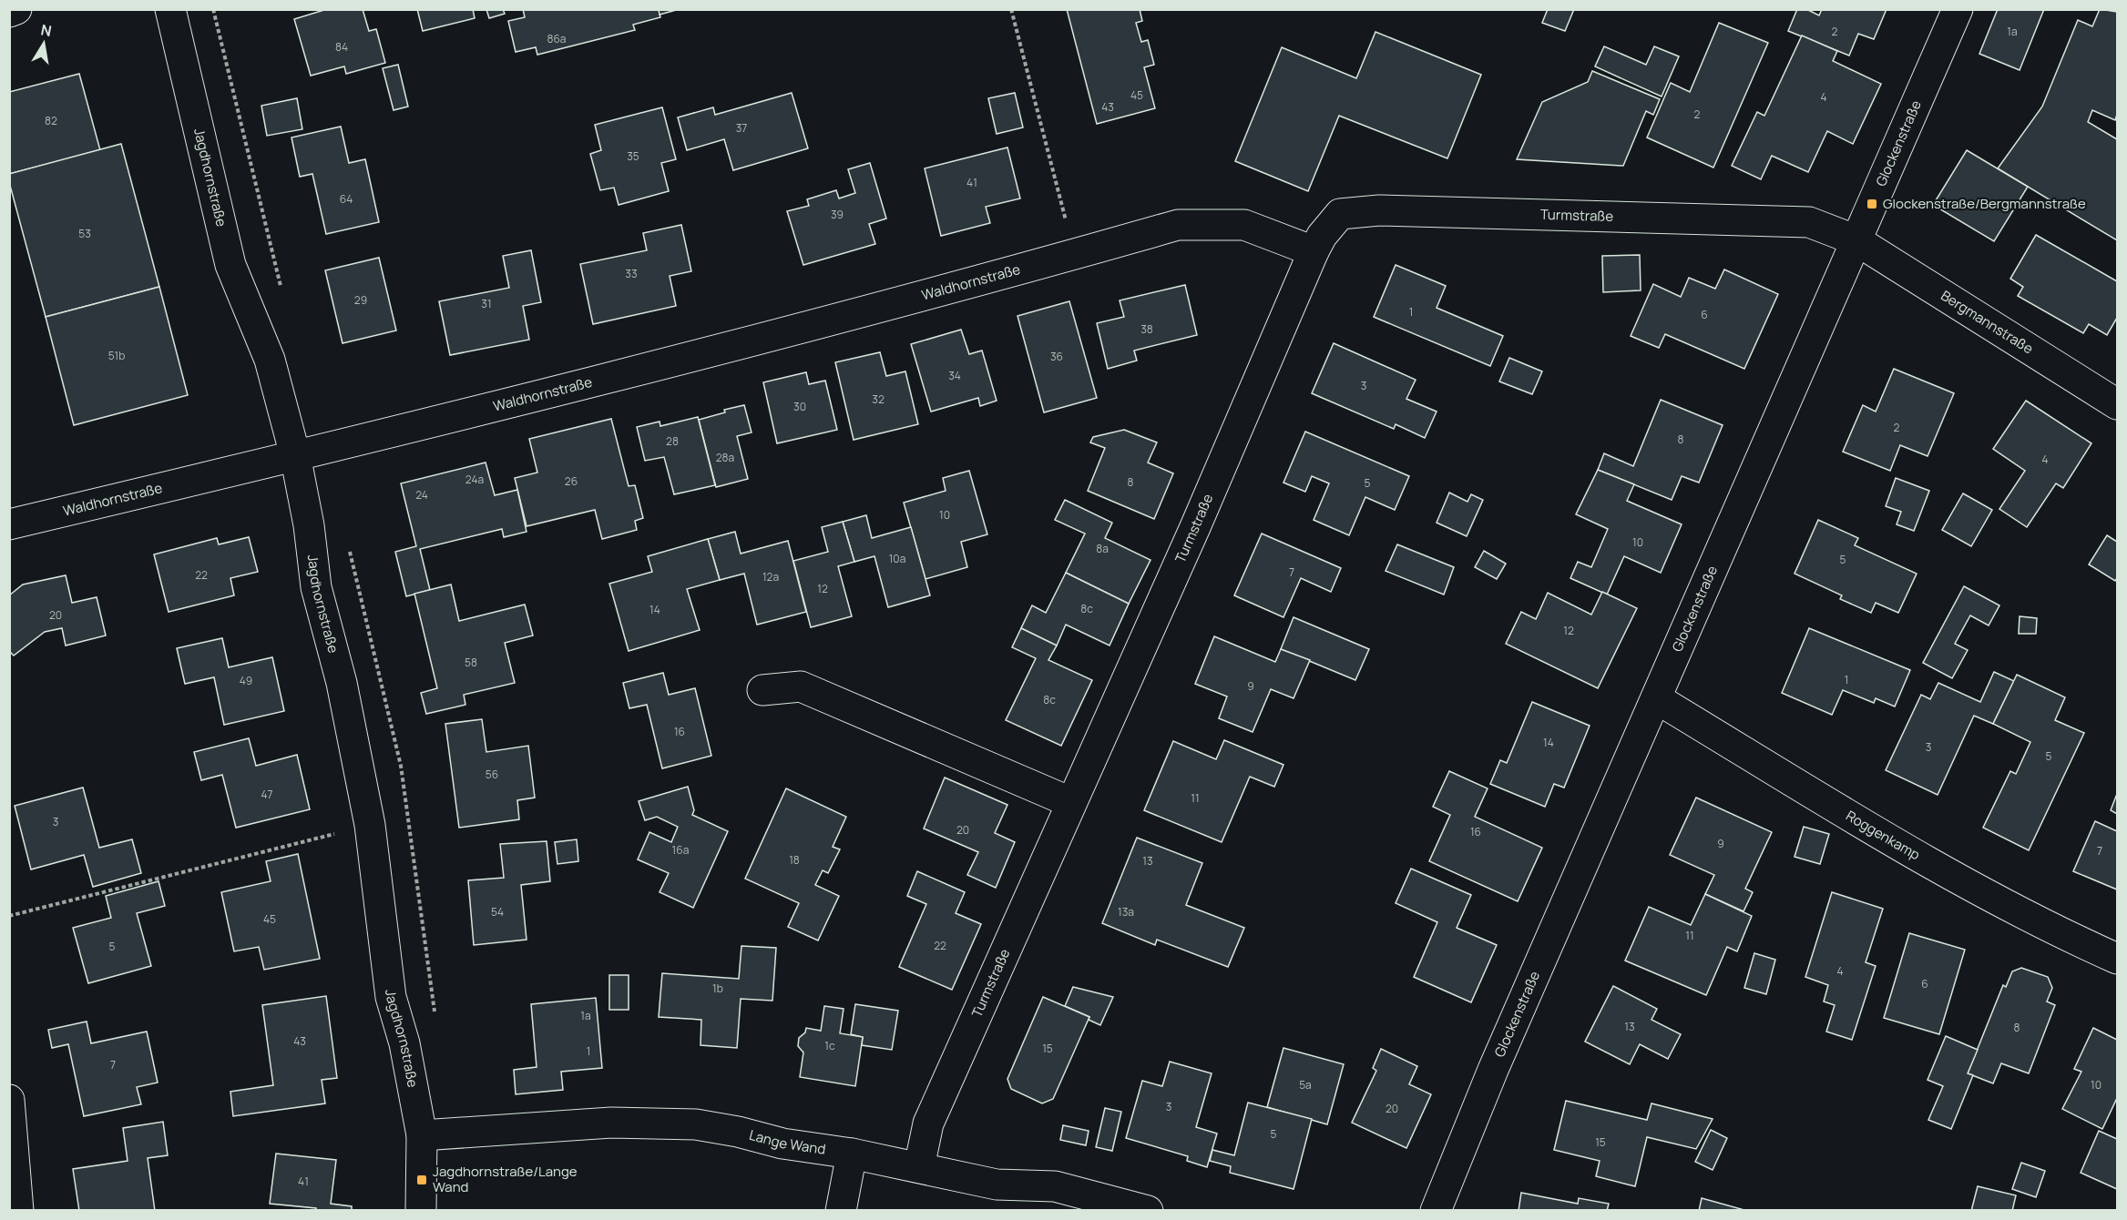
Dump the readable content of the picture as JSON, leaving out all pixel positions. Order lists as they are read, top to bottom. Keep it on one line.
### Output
{"streets":{"street":["Glockenstraße","Jagdhornstraße","Turmstraße","Waldhornstraße","Bergmannstraße","Roggenkamp","Lange Wand"]},"crossings":[["Glockenstraße","Turmstraße"],["Glockenstraße","Bergmannstraße"],["Glockenstraße","Roggenkamp"],["Jagdhornstraße","Waldhornstraße"],["Jagdhornstraße","Lange Wand"],["Turmstraße","Bergmannstraße"],["Turmstraße","Lange Wand"]],"places":{"transit":["Glockenstraße/Bergmannstraße","Jagdhornstraße/Lange Wand"]},"house_numbers":["2","1a","86a","84","45","4","43","2","82","37","35","41","64","39","53","33","29","31","1","6","38","51b","36","34","3","32","30","2","8","28","28a","4","24a","26","8","5","24","10","10","8a","10a","5","7","22","12a","12","8c","14","20","12","58","1","49","9","8c","16","14","3","5","56","47","11","3","20","16","9","16a","7","18","13","54","13a","45","11","22","5","4","6","1b","1a","13","8","43","1c","15","1","7","5a","10","3","20","5","15","41"],"north":"top"}
